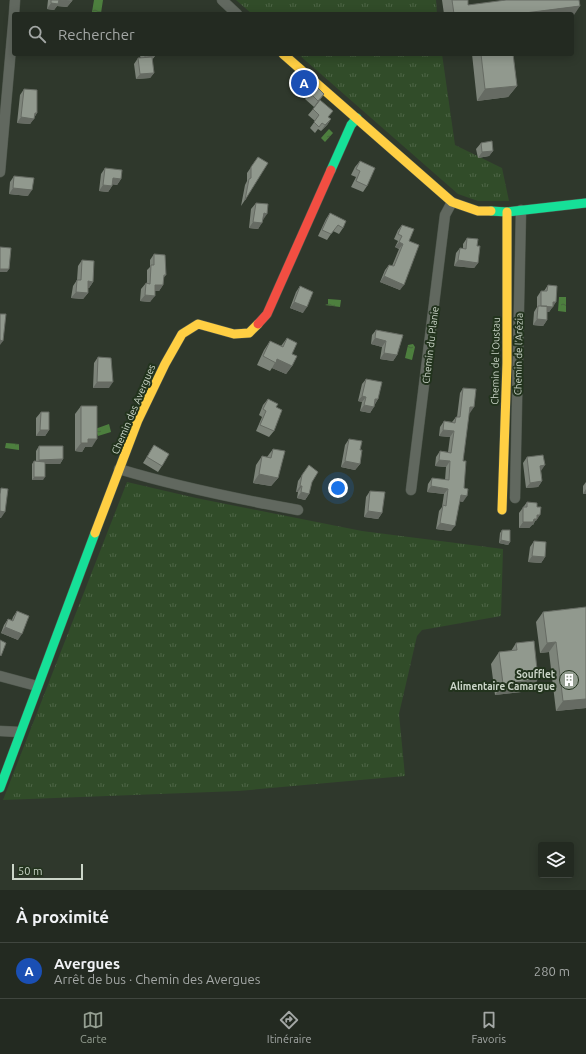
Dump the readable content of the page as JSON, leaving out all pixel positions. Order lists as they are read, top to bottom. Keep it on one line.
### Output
{"streets":{"street":["Chemin du Planie","Chemin de l'Arézia","Chemin de l'Oustau","Chemin des Avergues"]},"places":{"building":["Soufflet Alimentaire Camargue"]},"scale_bar":"50 m","page":{"search":"Rechercher","pins":"A","scale":"50 m","heading":"À proximité","list":[{"mark":"A","name":"Avergues","note":"Arrêt de bus · Chemin des Avergues","value":"280 m"}],"nav":["Carte","Itinéraire","Favoris"]}}
